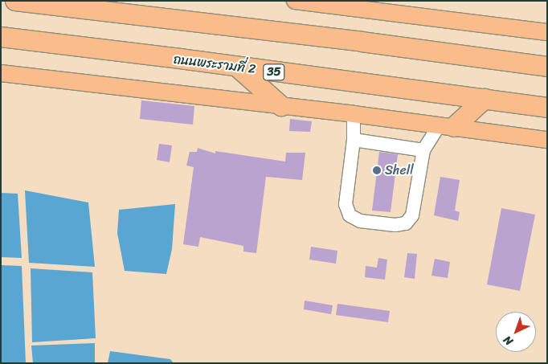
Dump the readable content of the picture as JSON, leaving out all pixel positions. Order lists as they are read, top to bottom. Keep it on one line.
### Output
{"streets":{"highway":["ถนนพระรามที่ 2","35"]},"places":["Shell"],"north":"bottom left"}
